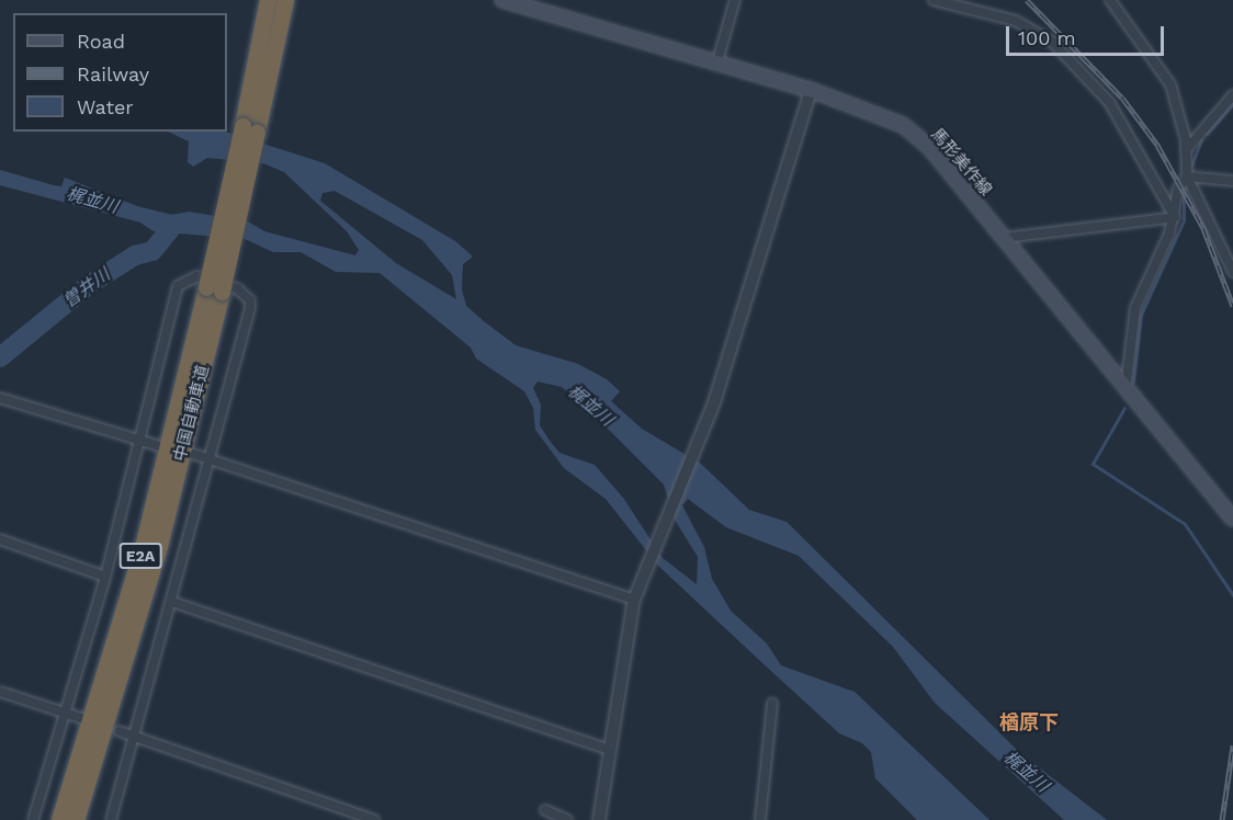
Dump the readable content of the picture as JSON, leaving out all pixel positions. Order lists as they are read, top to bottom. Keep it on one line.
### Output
{"streets":{"highway":["中国自動車道","E2A"],"main road":["馬形美作線"]},"districts":["楢原下"],"water":["梶並川","曽井川"],"legend":["Road","Railway","Water"],"scale_bar":"100 m"}
